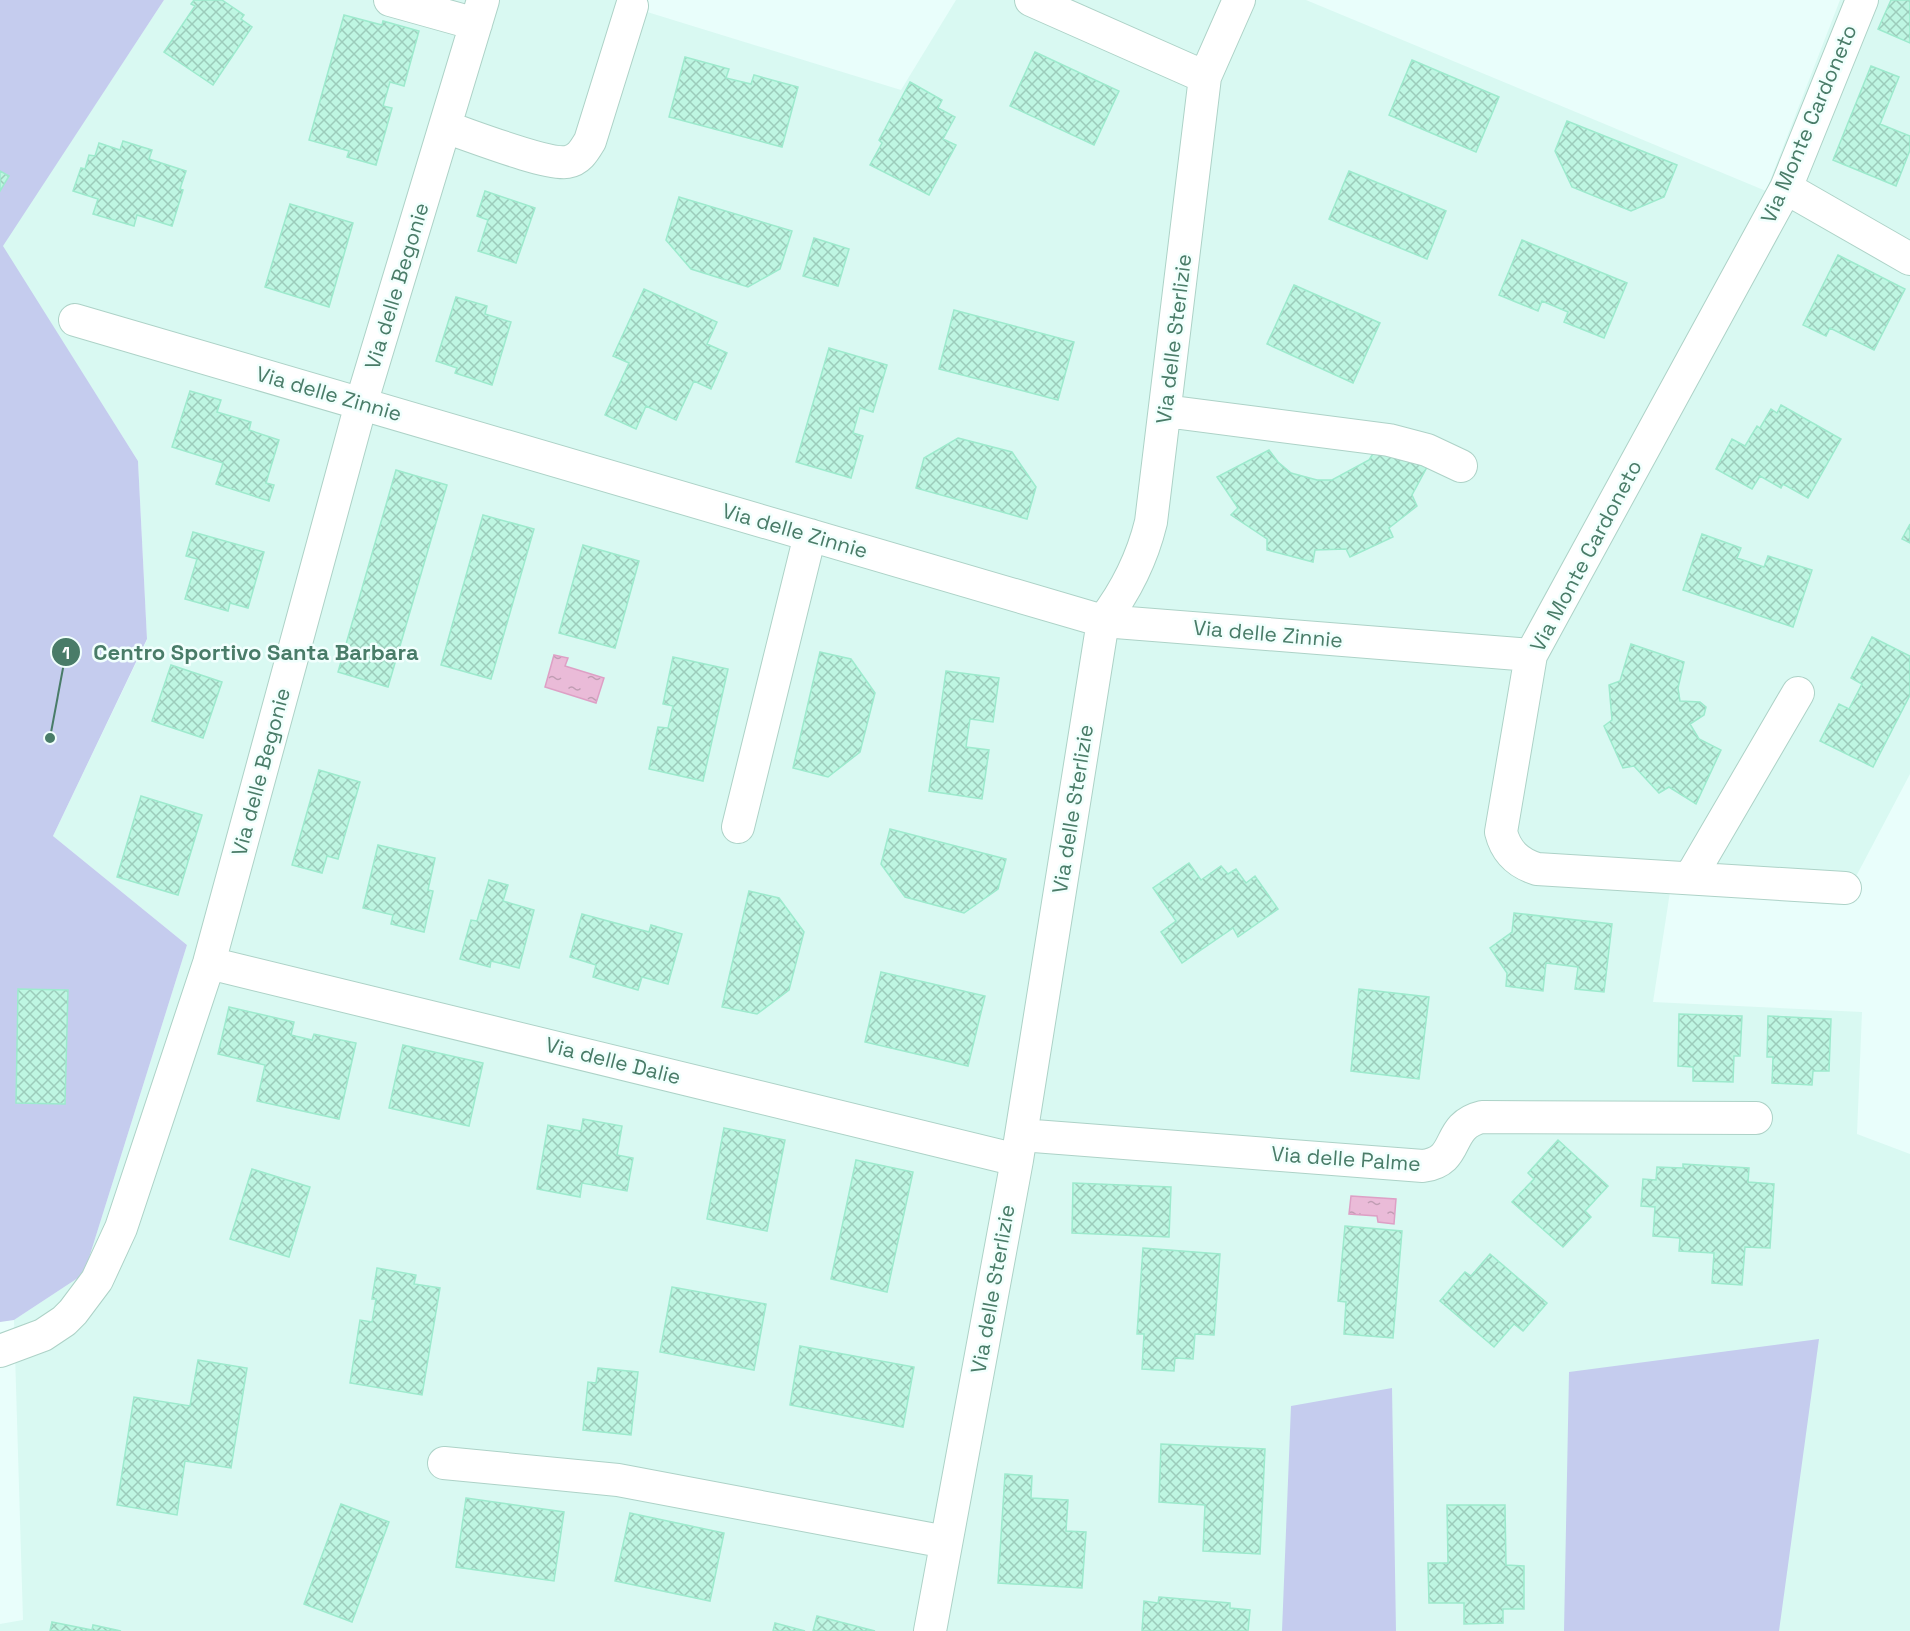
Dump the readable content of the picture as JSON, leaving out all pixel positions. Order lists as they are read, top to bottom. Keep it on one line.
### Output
{"streets":{"street":["Via Monte Cardoneto","Via delle Begonie","Via delle Sterlizie","Via delle Zinnie","Via delle Dalie","Via delle Palme"]},"crossings":[["Via Monte Cardoneto","Via delle Zinnie"],["Via delle Begonie","Via delle Zinnie"],["Via delle Begonie","Via delle Dalie"],["Via delle Sterlizie","Via delle Zinnie"],["Via delle Sterlizie","Via delle Dalie"],["Via delle Sterlizie","Via delle Palme"],["Via delle Dalie","Via delle Palme"]],"places":["Centro Sportivo Santa Barbara"]}
